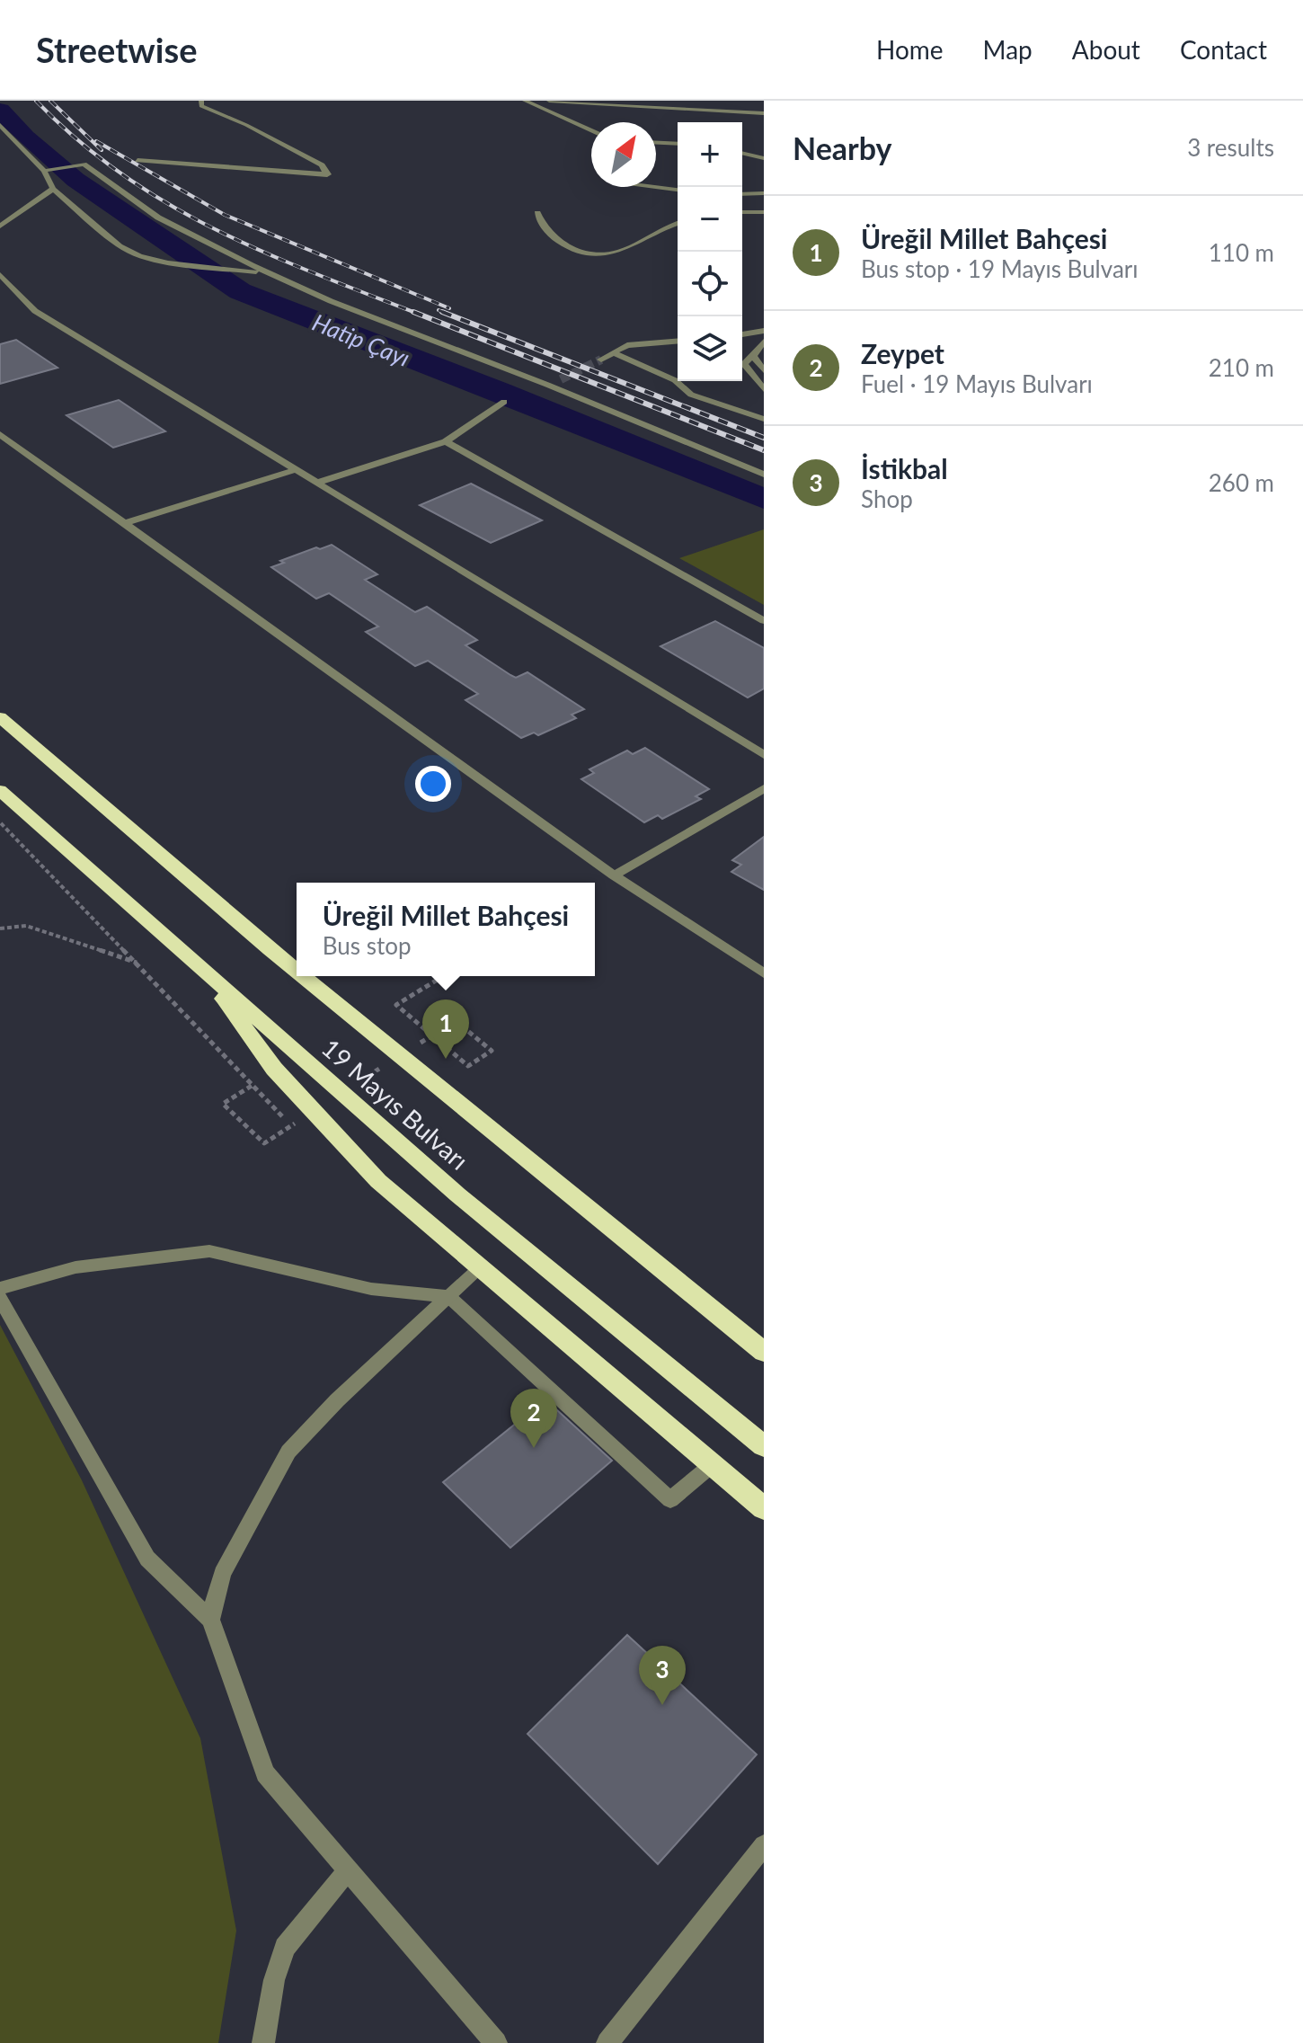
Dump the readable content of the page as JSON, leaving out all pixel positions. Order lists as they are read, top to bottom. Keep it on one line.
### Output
{"streets":{"highway":["19 Mayıs Bulvarı"]},"water":["Hatip Çayı"],"north":"top right","page":{"header":"Streetwise","nav":["Home","Map","About","Contact"],"heading":["Nearby","3 results"],"map_buttons":["+","−"],"list":[{"mark":"1","name":"Üreğil Millet Bahçesi","note":"Bus stop · 19 Mayıs Bulvarı","value":"110 m"},{"mark":"2","name":"Zeypet","note":"Fuel · 19 Mayıs Bulvarı","value":"210 m"},{"mark":"3","name":"İstikbal","note":"Shop","value":"260 m"}],"popup":["Üreğil Millet Bahçesi","Bus stop"],"pins":["1","2","3"]}}
